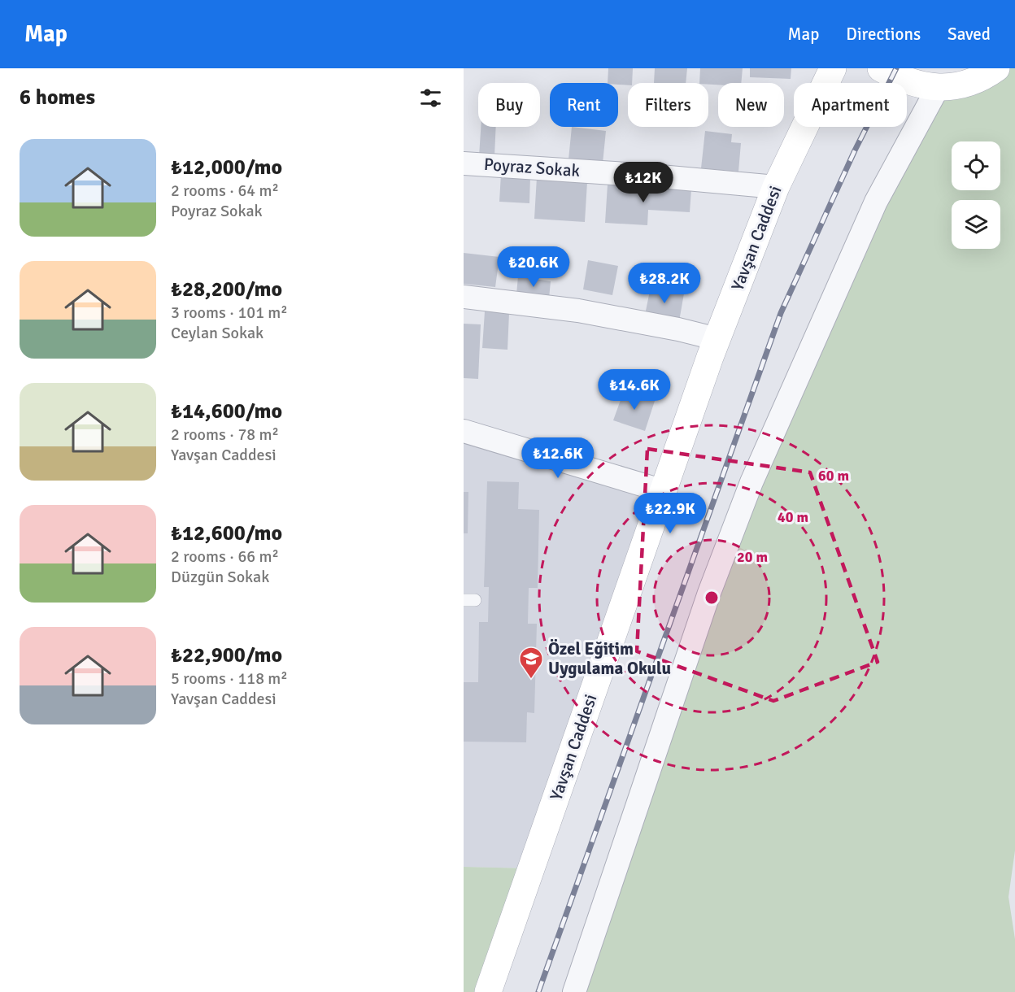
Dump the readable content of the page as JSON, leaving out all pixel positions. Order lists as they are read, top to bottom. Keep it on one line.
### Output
{"streets":{"street":["Poyraz Sokak","Yavşan Caddesi"]},"crossings":[["Poyraz Sokak","Yavşan Caddesi"]],"places":{"school or university":["Özel Eğitim Uygulama Okulu"]},"page":{"header":"Map","nav":["Map","Directions","Saved"],"heading":"6 homes","chip":["Buy","Rent","Filters","New","Apartment"],"list":[{"name":"₺12,000/mo","note":"2 rooms · 64 m² · Poyraz Sokak"},{"name":"₺28,200/mo","note":"3 rooms · 101 m² · Ceylan Sokak"},{"name":"₺14,600/mo","note":"2 rooms · 78 m² · Yavşan Caddesi"},{"name":"₺12,600/mo","note":"2 rooms · 66 m² · Düzgün Sokak"},{"name":"₺22,900/mo","note":"5 rooms · 118 m² · Yavşan Caddesi"}],"price":["₺12K","₺20.6K","₺28.2K","₺14.6K","₺12.6K","₺22.9K"]},"rings":["60 m","40 m","20 m"]}
